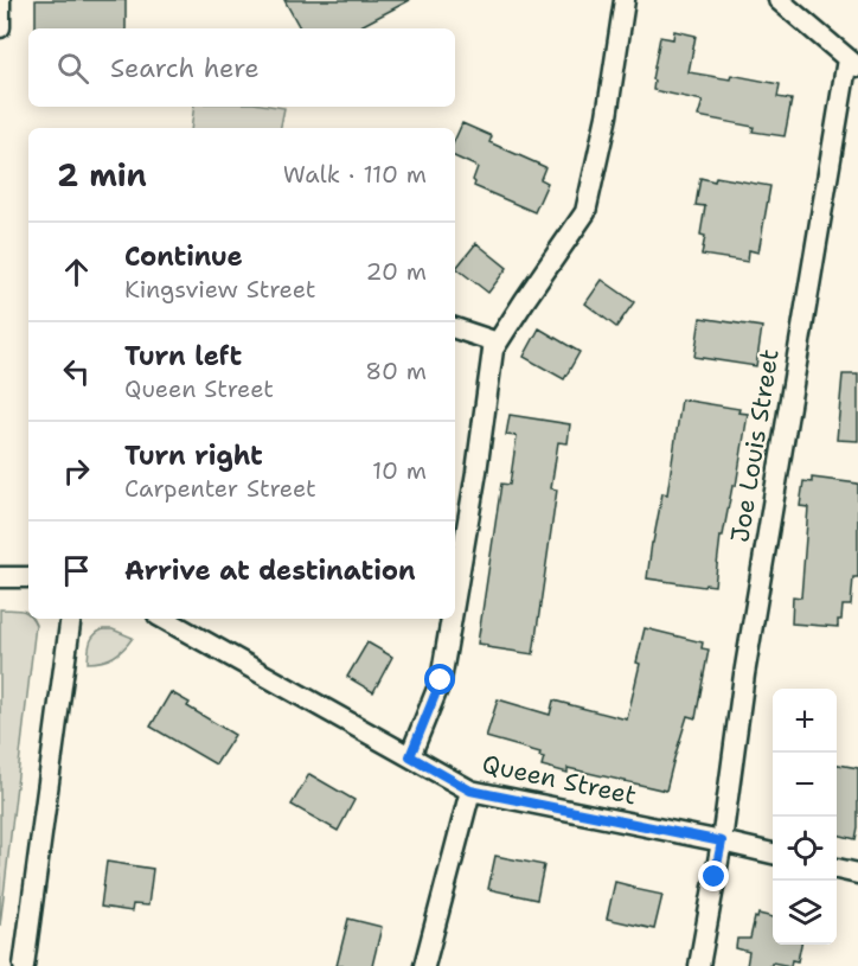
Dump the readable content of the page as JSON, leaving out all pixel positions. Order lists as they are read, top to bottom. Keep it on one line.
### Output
{"streets":{"street":["Joe Louis Street","Queen Street"]},"crossings":[["Joe Louis Street","Queen Street"]],"page":{"search":"Search here","heading":["2 min","Walk · 110 m"],"list":[["Continue","Kingsview Street","20 m"],["Turn left","Queen Street","80 m"],["Turn right","Carpenter Street","10 m"],"Arrive at destination"],"map_buttons":["+","−"]}}
